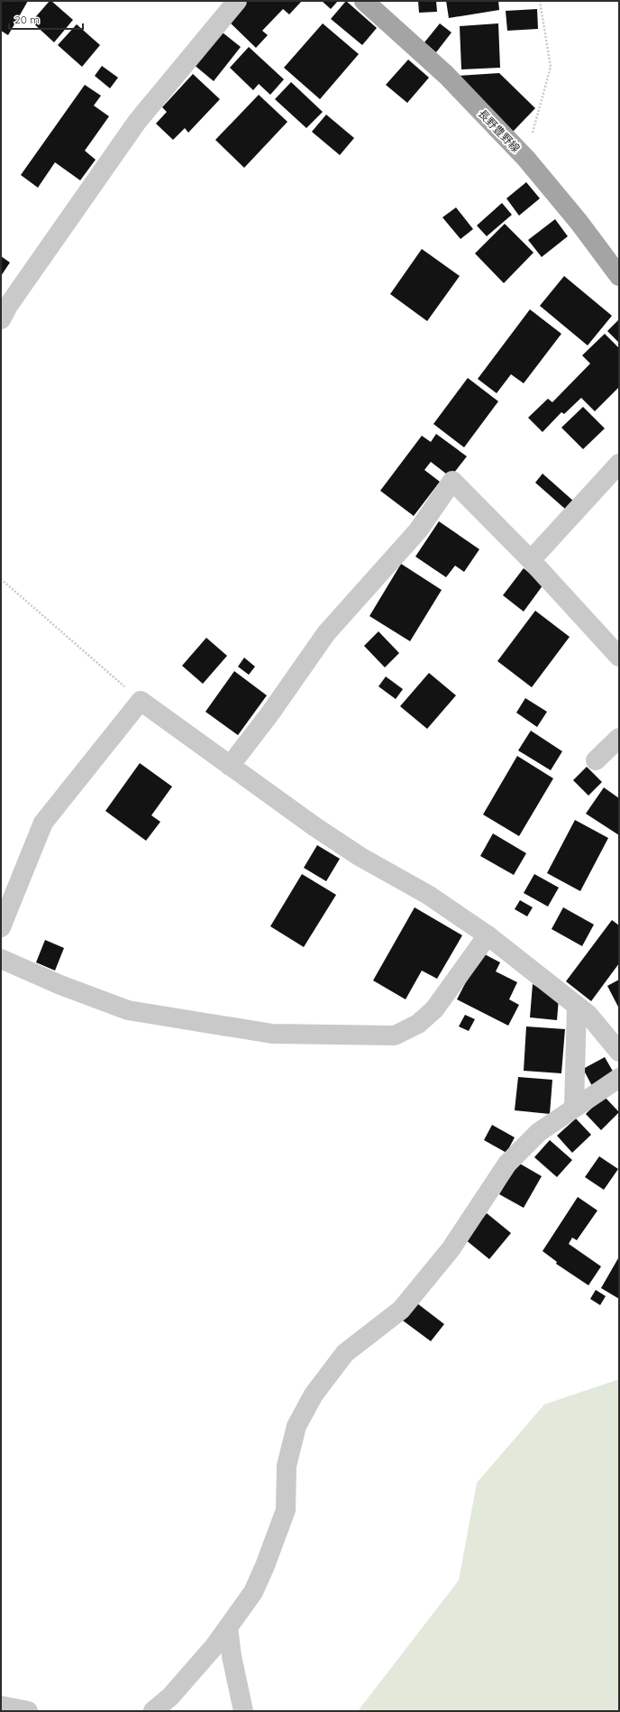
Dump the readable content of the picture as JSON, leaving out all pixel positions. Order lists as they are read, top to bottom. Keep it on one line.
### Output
{"streets":{"main road":["長野豊野線"]},"scale_bar":"20 m"}
